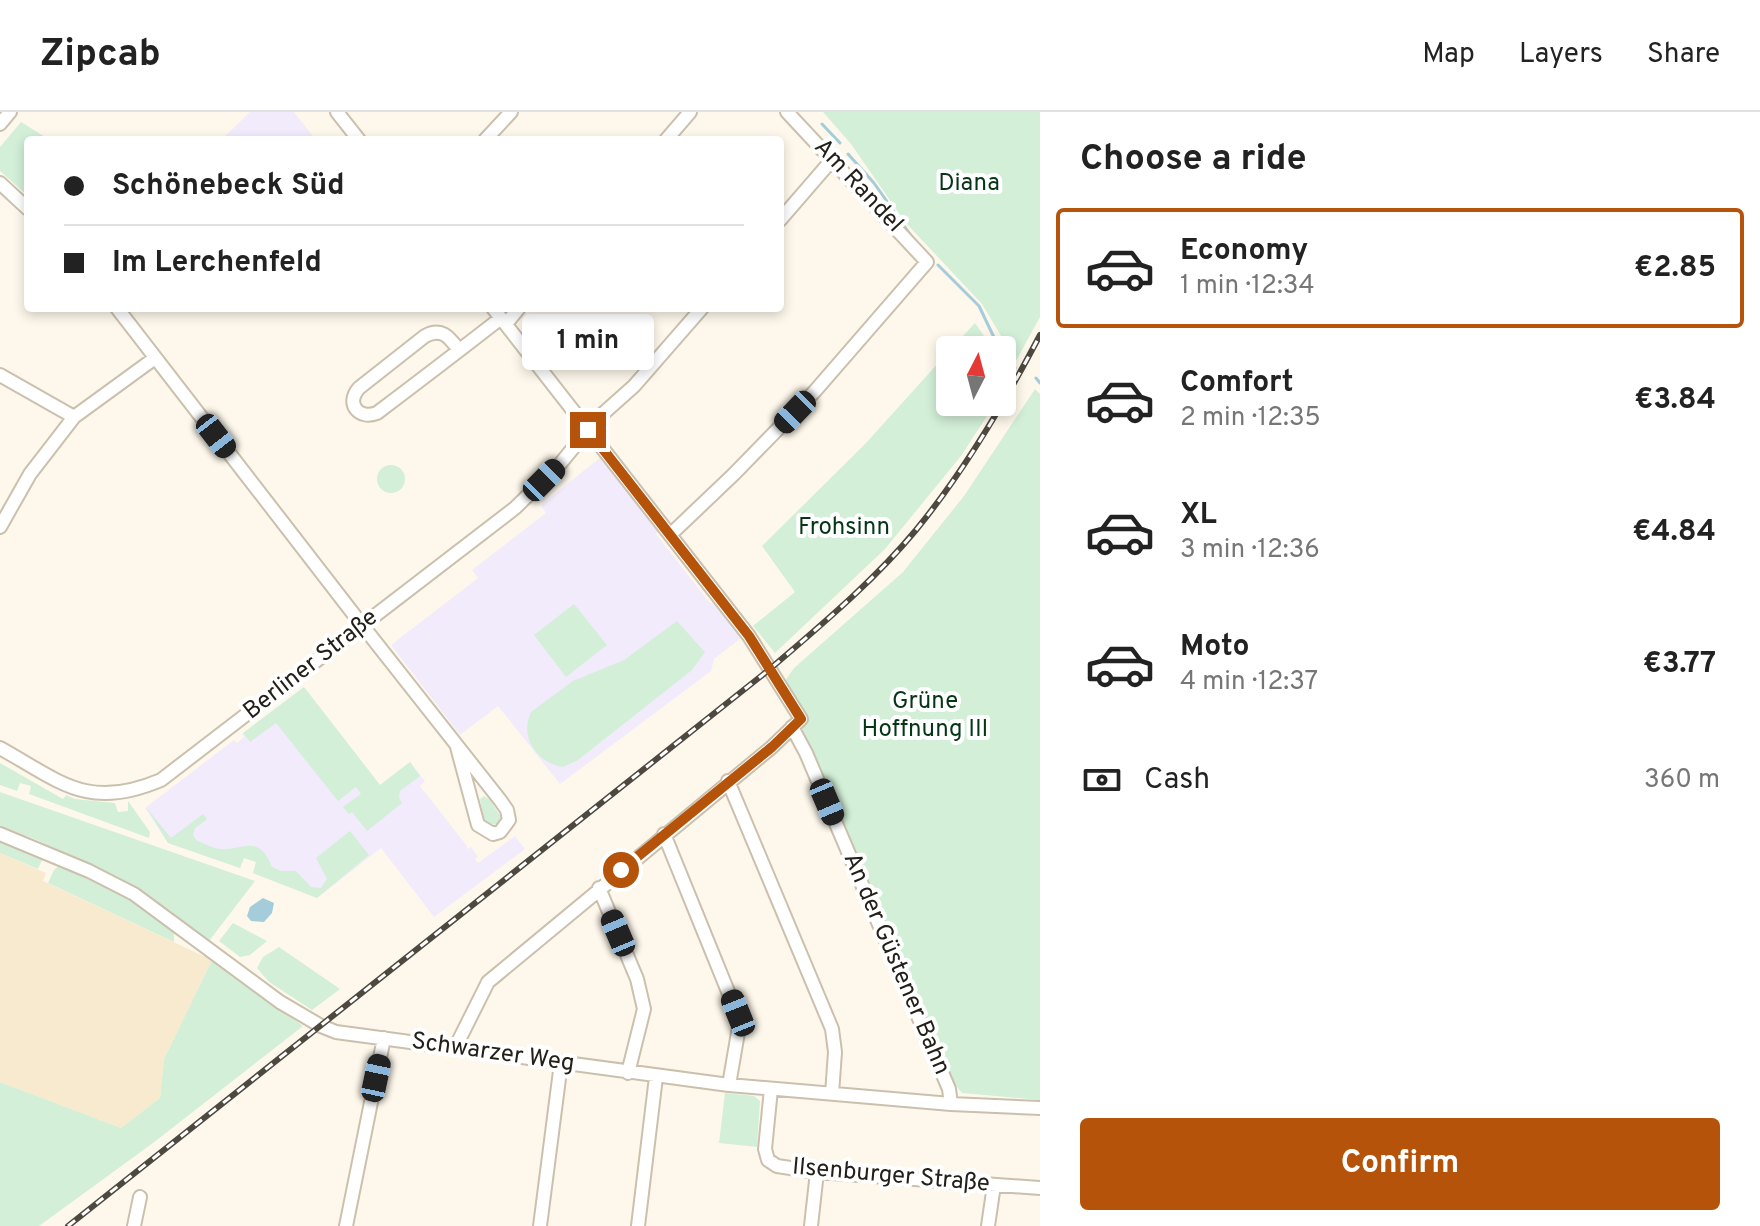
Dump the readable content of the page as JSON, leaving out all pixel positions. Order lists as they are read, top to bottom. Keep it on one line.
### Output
{"streets":{"street":["Am Randel","Berliner Straße","An der Güstener Bahn","Schwarzer Weg","Ilsenburger Straße"]},"crossings":[["Am Randel","An der Güstener Bahn"],["An der Güstener Bahn","Schwarzer Weg"],["Schwarzer Weg","Ilsenburger Straße"]],"parks":["Diana","Frohsinn","Grüne Hoffnung III"],"north":"top","page":{"header":"Zipcab","nav":["Map","Layers","Share"],"heading":"Choose a ride","banner":["Schönebeck Süd","Im Lerchenfeld"],"list":[{"name":"Economy","note":"1 min · 12:34","value":"€2.85"},{"name":"Comfort","note":"2 min · 12:35","value":"€3.84"},{"name":"XL","note":"3 min · 12:36","value":"€4.84"},{"name":"Moto","note":"4 min · 12:37","value":"€3.77"}],"bubble":"1 min","pay":["Cash","360 m"],"buttons":"Confirm"}}
